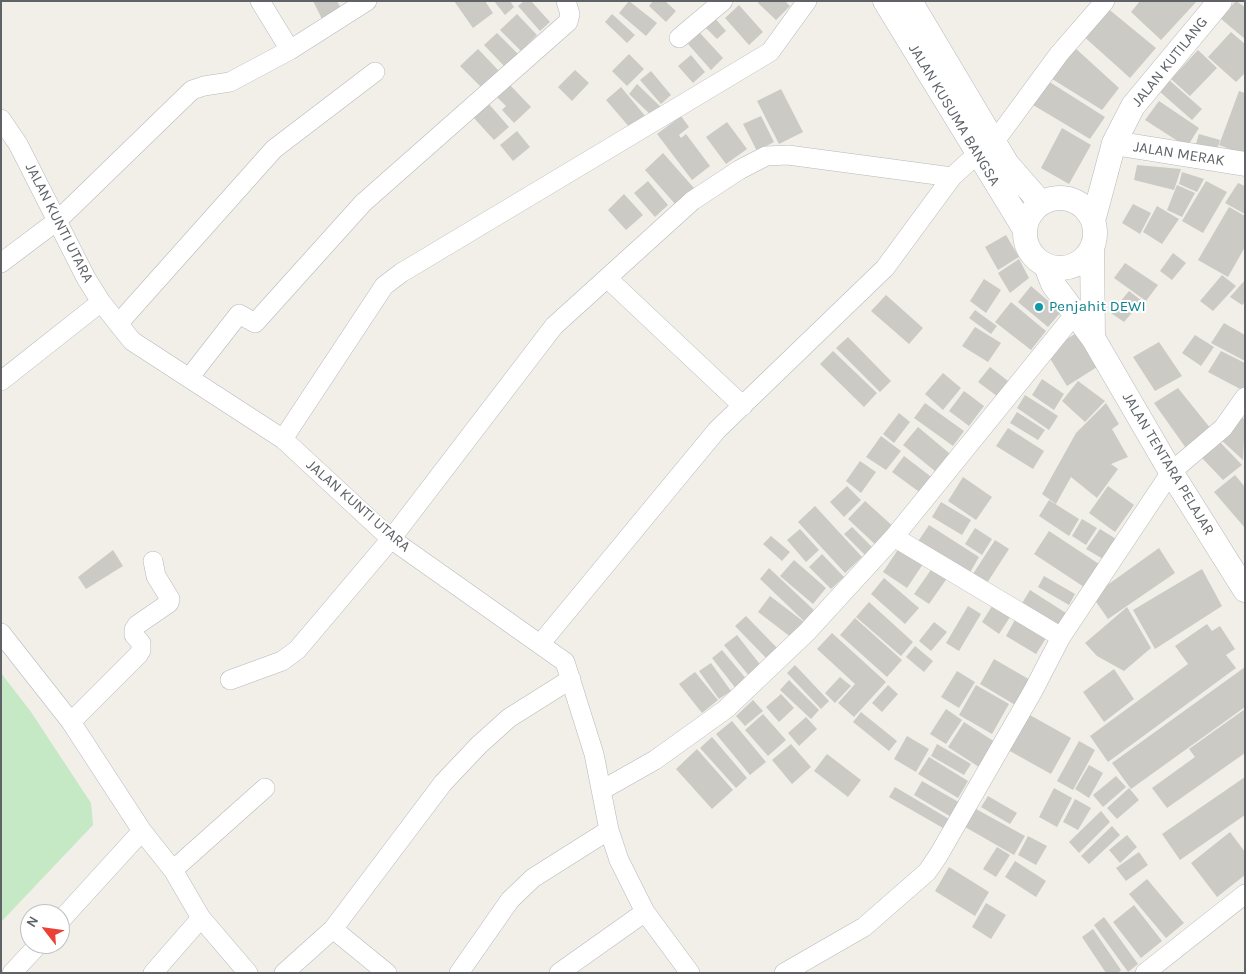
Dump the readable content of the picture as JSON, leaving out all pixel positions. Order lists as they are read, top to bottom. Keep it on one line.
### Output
{"streets":{"street":["JALAN KUTILANG","JALAN KUSUMA BANGSA","JALAN MERAK","JALAN KUNTI UTARA","JALAN TENTARA PELAJAR"]},"crossings":[["JALAN KUTILANG","JALAN KUSUMA BANGSA"],["JALAN KUTILANG","JALAN MERAK"],["JALAN KUTILANG","JALAN TENTARA PELAJAR"],["JALAN KUSUMA BANGSA","JALAN TENTARA PELAJAR"]],"places":["Penjahit DEWI"],"north":"top left"}
